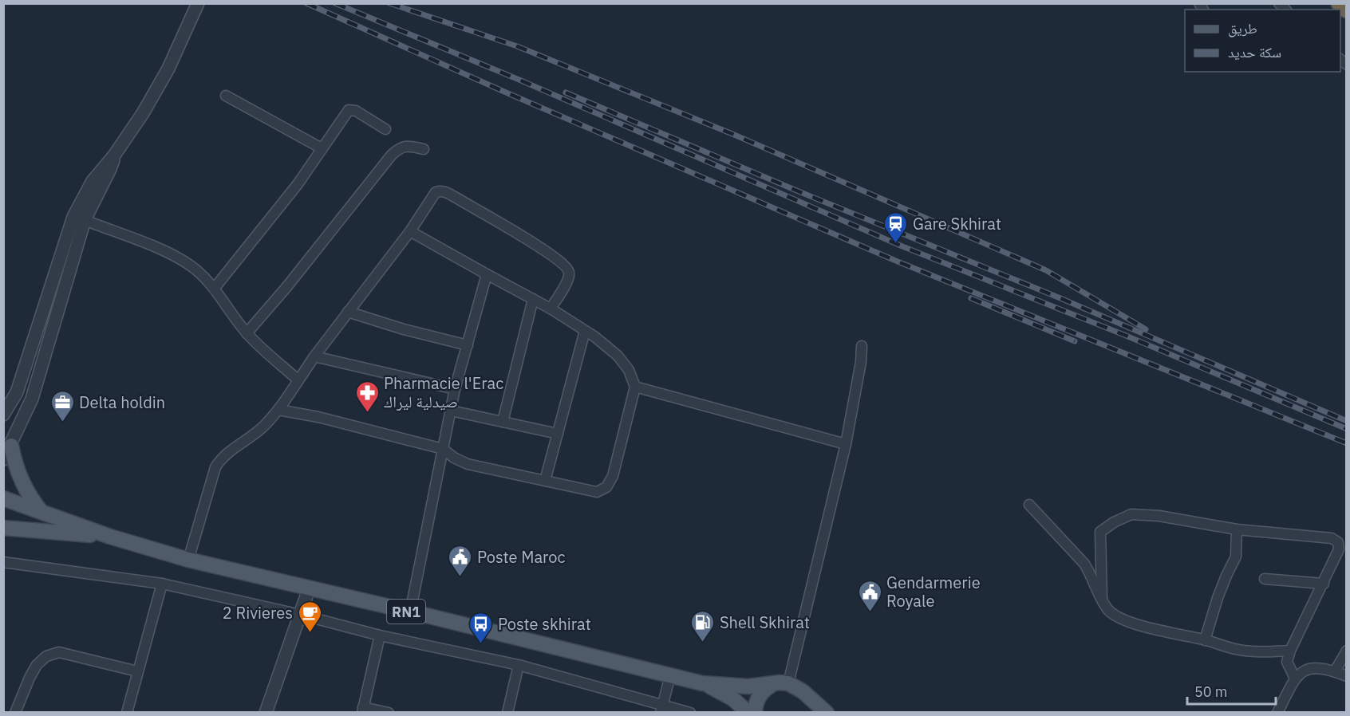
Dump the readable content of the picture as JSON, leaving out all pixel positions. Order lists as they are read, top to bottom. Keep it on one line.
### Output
{"streets":{"main road":["RN1"]},"places":{"station":["Gare Skhirat"],"pharmacy":["Pharmacie l'Erac صيدلية ليراك"],"office":["Delta holdin"],"public building":["Poste Maroc","Gendarmerie Royale"],"cafe":["2 Rivieres"],"fuel station":["Shell Skhirat"],"bus stop":["Poste skhirat"]},"legend":["طريق","سكة حديد"],"scale_bar":"50 m"}
